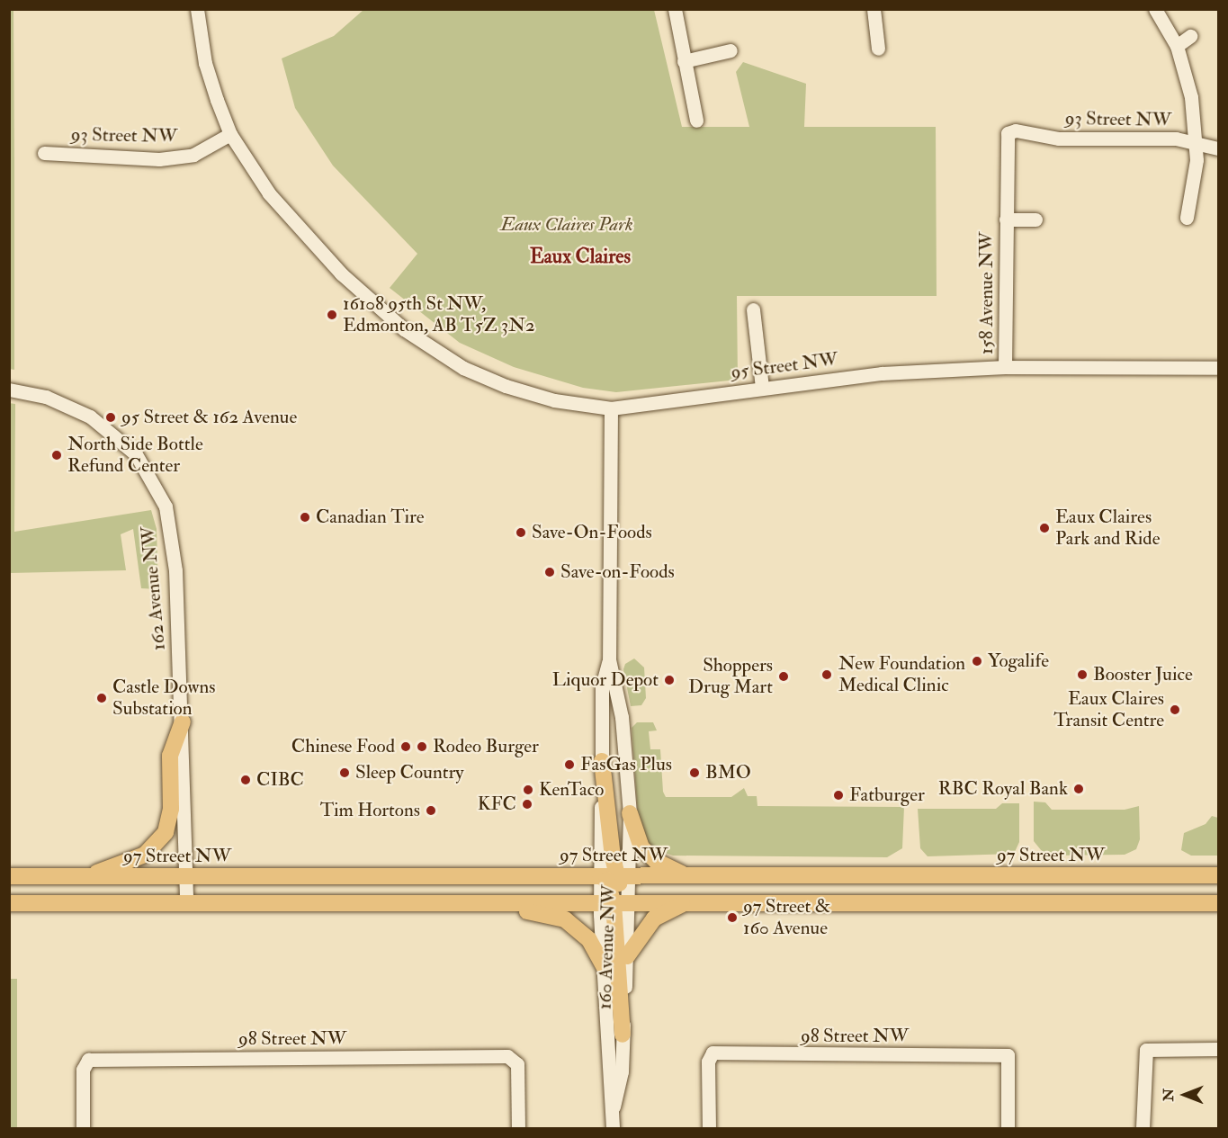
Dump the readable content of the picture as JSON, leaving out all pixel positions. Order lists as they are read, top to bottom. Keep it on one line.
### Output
{"streets":{"main road":["97 Street NW"],"street":["93 Street NW","158 Avenue NW","95 Street NW","162 Avenue NW","160 Avenue NW","98 Street NW"]},"crossings":[["93 Street NW","158 Avenue NW"],["93 Street NW","95 Street NW"],["158 Avenue NW","95 Street NW"],["95 Street NW","160 Avenue NW"],["162 Avenue NW","97 Street NW"],["97 Street NW","160 Avenue NW"]],"districts":["Eaux Claires"],"parks":["Eaux Claires Park"],"places":["16108 95th St NW, Edmonton, AB T5Z 3N2","95 Street & 162 Avenue","North Side Bottle Refund Center","Canadian Tire","Eaux Claires Park and Ride","Save-On-Foods","Save-on-Foods","Yogalife","New Foundation Medical Clinic","Booster Juice","Shoppers Drug Mart","Liquor Depot","Castle Downs Substation","Eaux Claires Transit Centre","Chinese Food","Rodeo Burger","FasGas Plus","Sleep Country","BMO","CIBC","RBC Royal Bank","KenTaco","Fatburger","KFC","Tim Hortons","97 Street & 160 Avenue"],"north":"left"}
